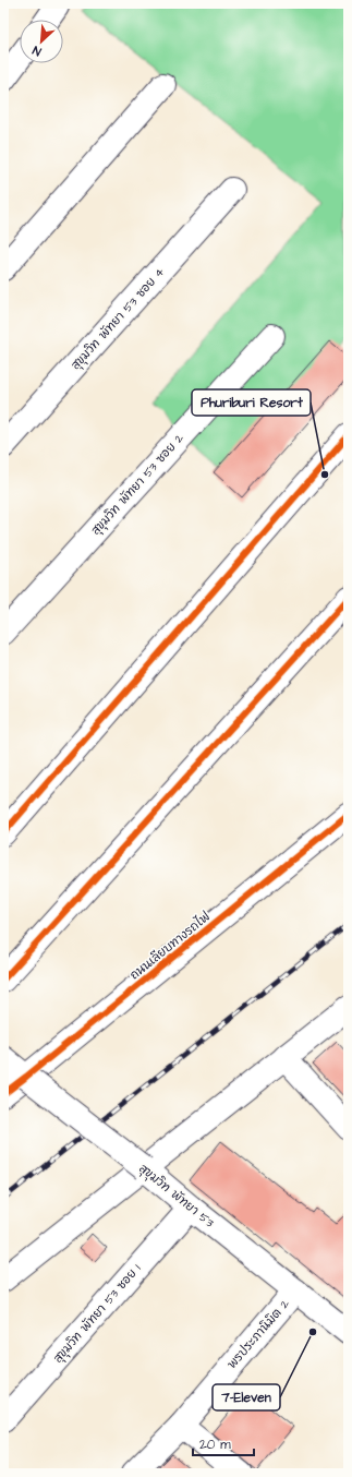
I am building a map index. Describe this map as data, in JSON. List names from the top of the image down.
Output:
{
  "streets": {
    "street": [
      "สุขุมวิท พัทยา 53 ซอย 4",
      "สุขุมวิท พัทยา 53 ซอย 2",
      "ถนนเลียบทางรถไฟ",
      "สุขุมวิท พัทยา 53",
      "สุขุมวิท พัทยา 53 ซอย 1",
      "พรประภานิมิต 2"
    ]
  },
  "crossings": [
    ["ถนนเลียบทางรถไฟ", "สุขุมวิท พัทยา 53"],
    ["สุขุมวิท พัทยา 53", "สุขุมวิท พัทยา 53 ซอย 1"],
    ["สุขุมวิท พัทยา 53", "พรประภานิมิต 2"]
  ],
  "places": ["Phuriburi Resort", "7-Eleven"],
  "scale_bar": "20 m",
  "north": "bottom left"
}
